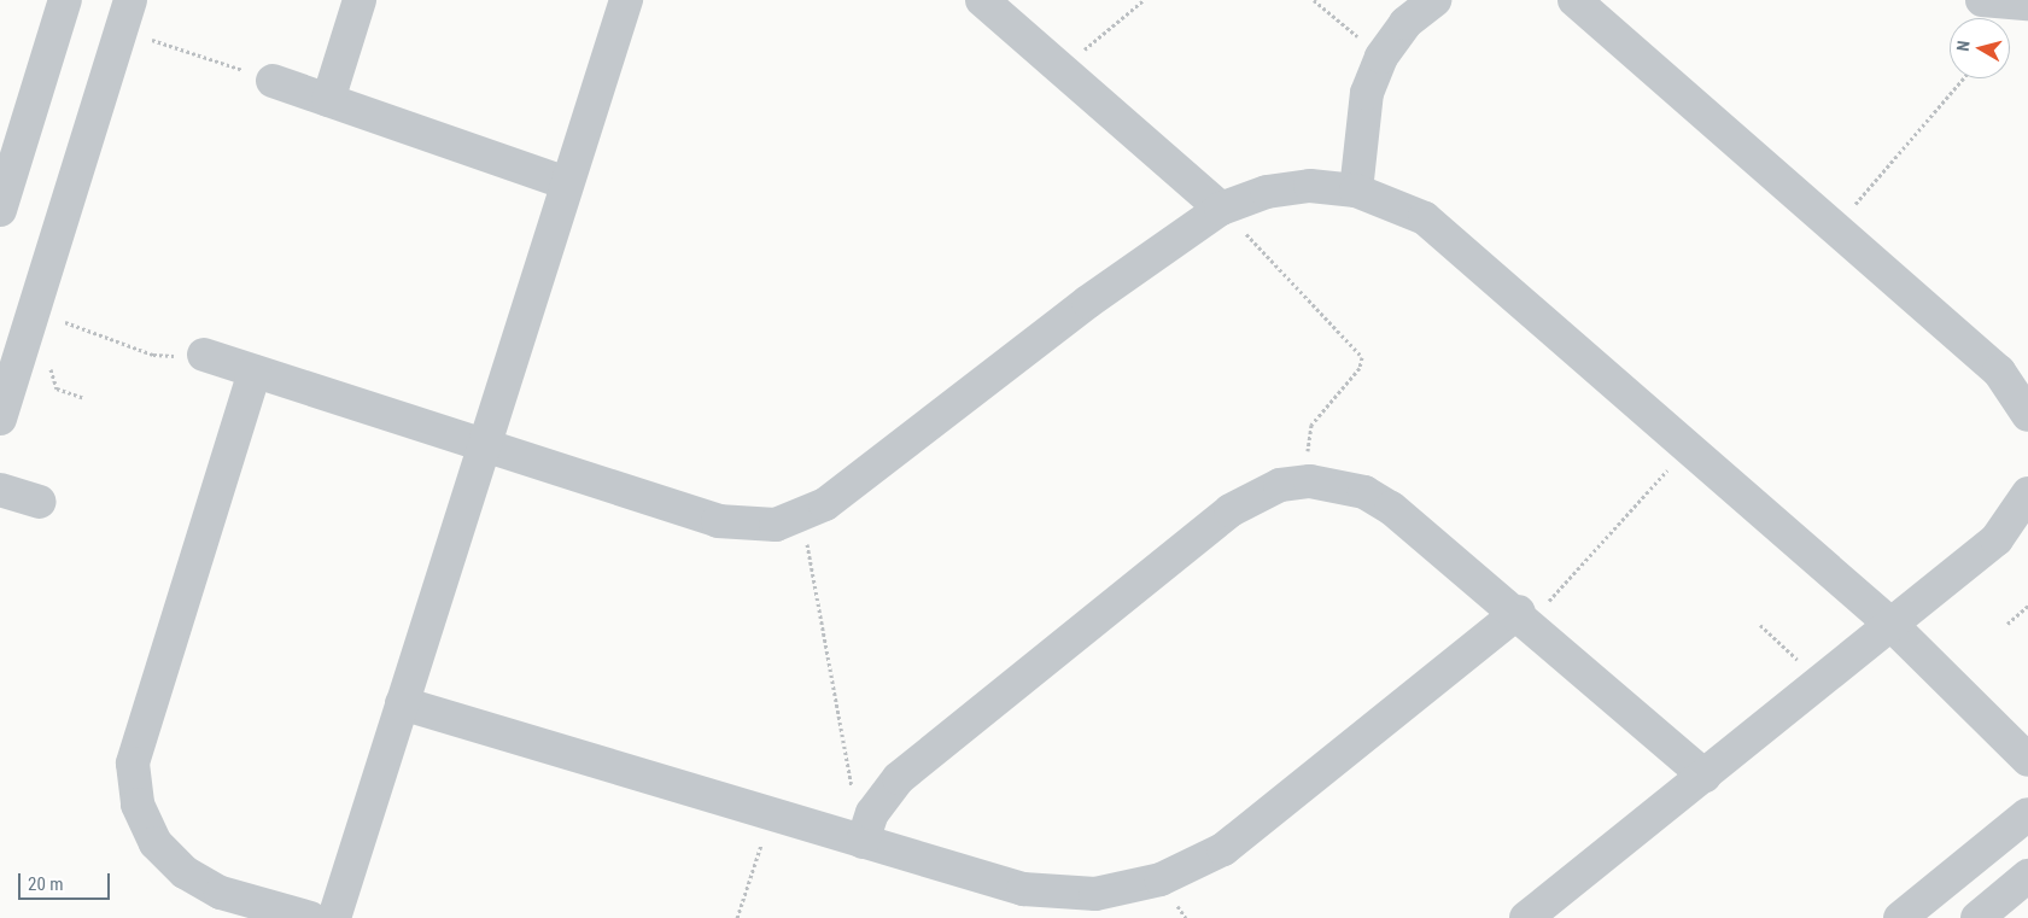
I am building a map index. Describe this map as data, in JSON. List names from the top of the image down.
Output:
{
  "scale_bar": "20 m",
  "north": "left"
}
